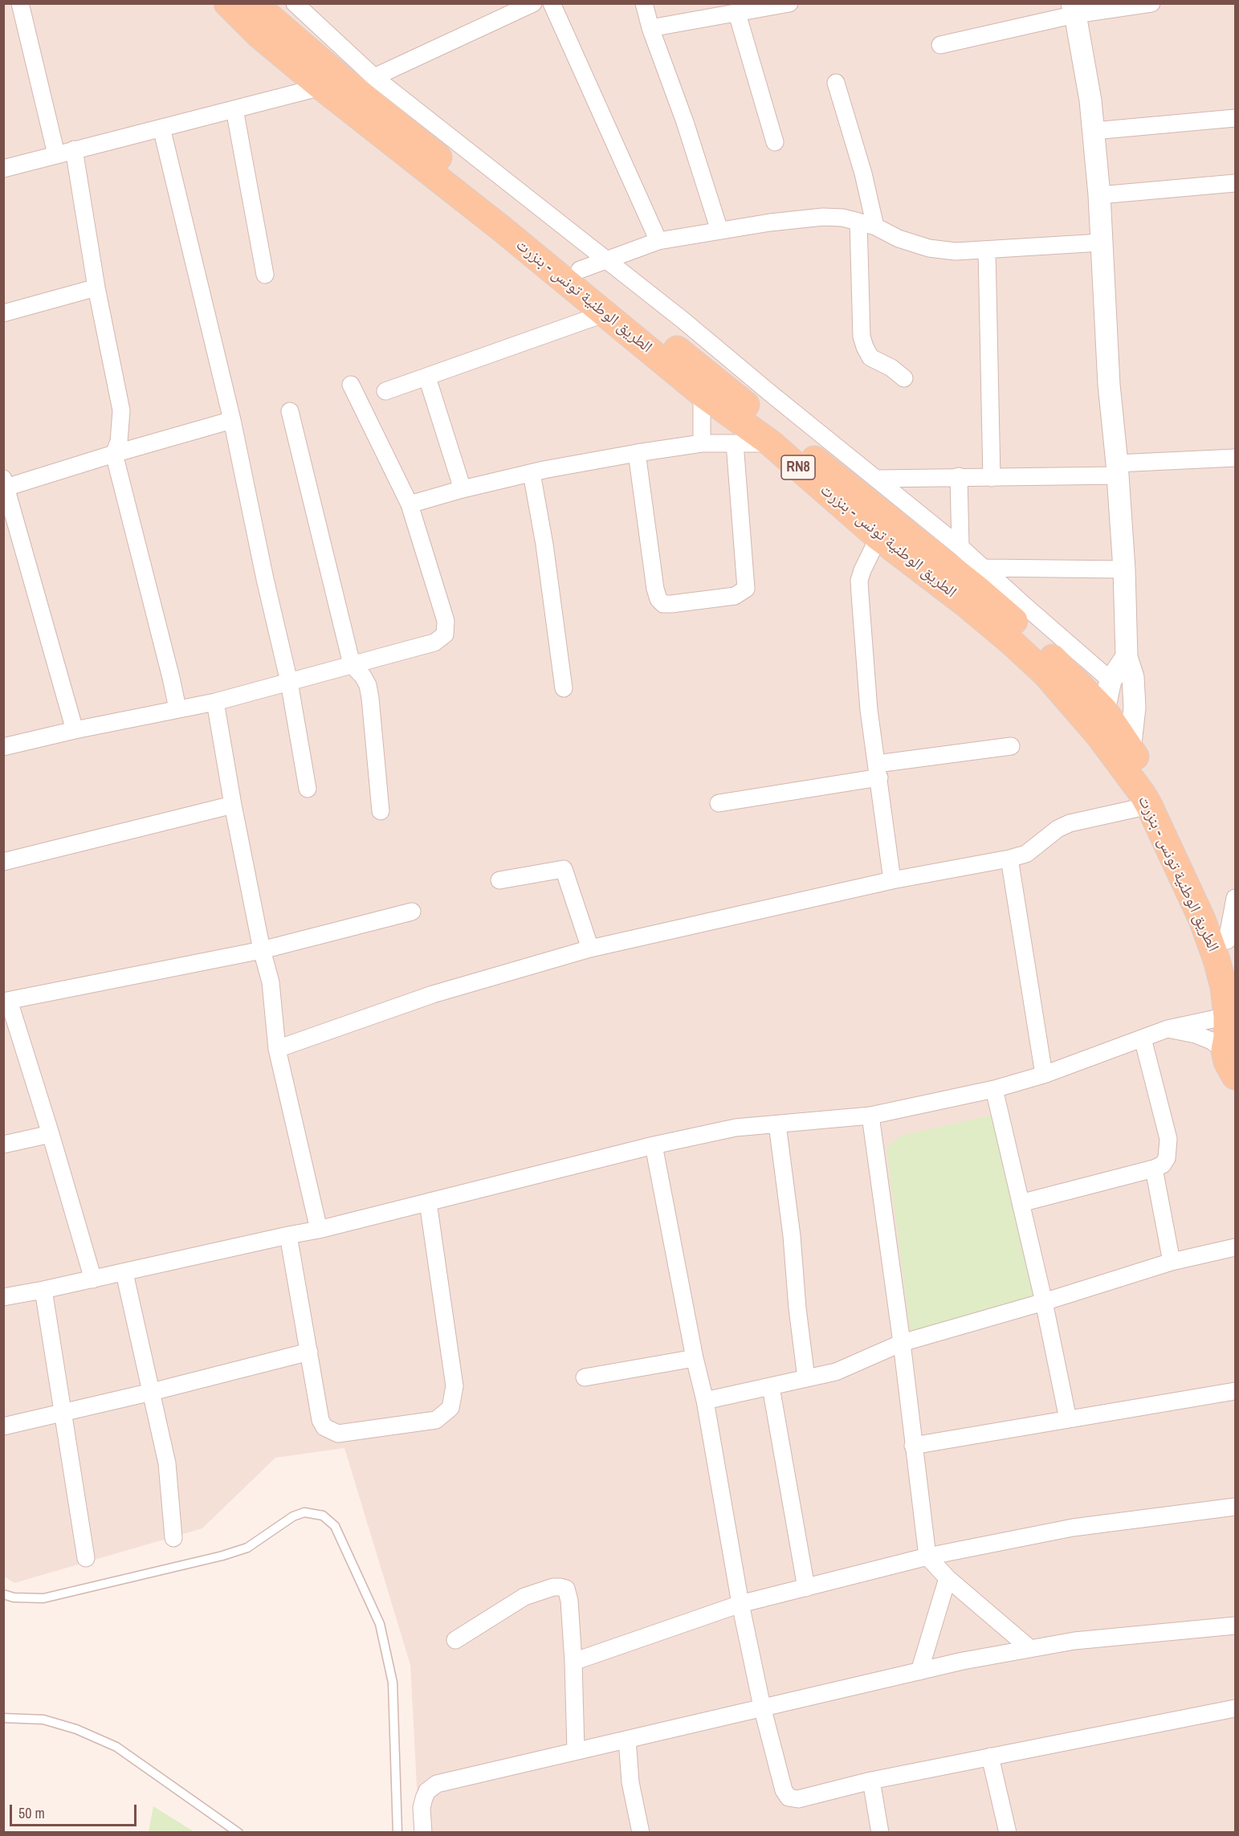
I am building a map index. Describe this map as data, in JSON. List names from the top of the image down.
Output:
{
  "streets": {
    "main road": ["الطريق الوطنية تونس - بنزرت", "RN8"]
  },
  "scale_bar": "50 m"
}
